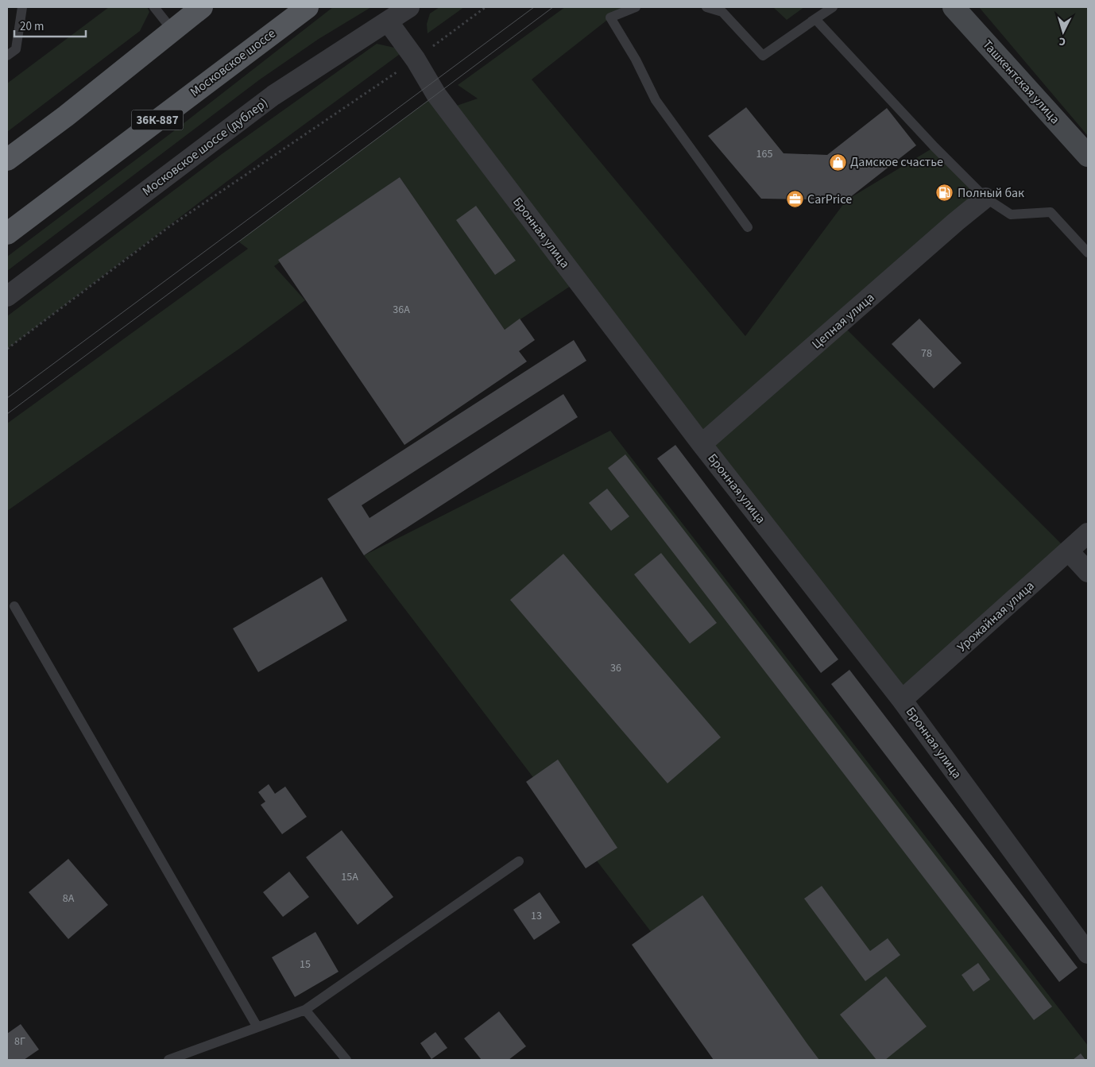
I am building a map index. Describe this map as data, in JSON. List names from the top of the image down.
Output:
{
  "streets": {
    "main road": ["Московское шоссе", "Ташкентская улица", "36К-887"],
    "street": [
      "Московское шоссе (дублер)",
      "Бронная улица",
      "Цепная улица",
      "Урожайная улица"
    ]
  },
  "crossings": [
    ["Московское шоссе (дублер)", "Бронная улица"],
    ["Бронная улица", "Цепная улица"],
    ["Бронная улица", "Урожайная улица"]
  ],
  "places": {
    "shop": ["Дамское счастье"],
    "fuel station": ["Полный бак"],
    "office": ["CarPrice"]
  },
  "house_numbers": [
    "165",
    "36А",
    "78",
    "36",
    "15А",
    "8А",
    "13",
    "15",
    "8Г"
  ],
  "scale_bar": "20 m",
  "north": "bottom"
}
